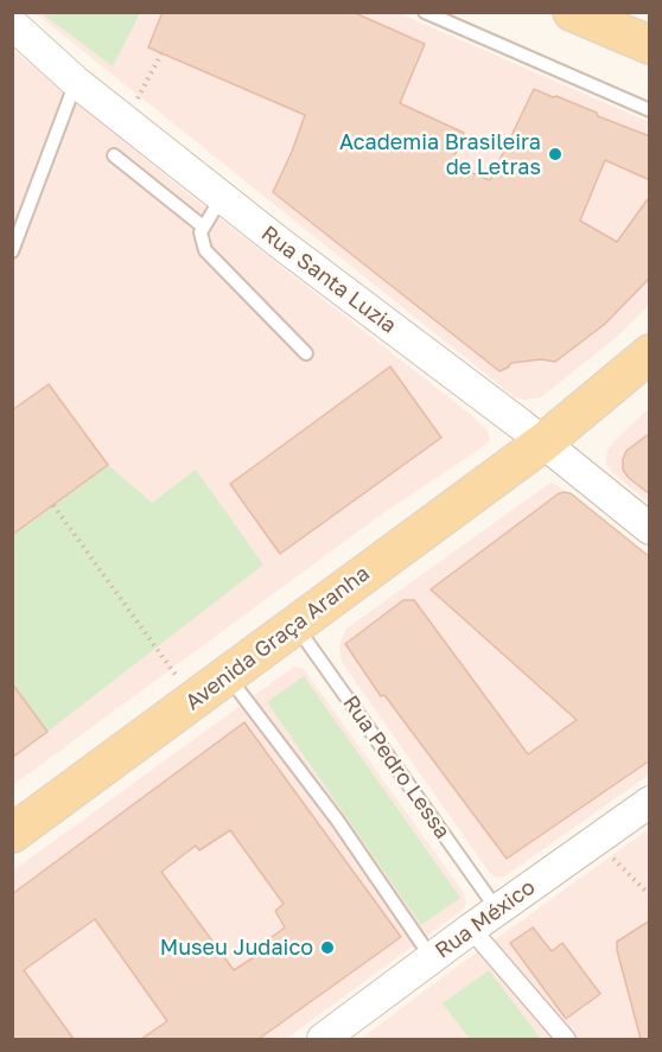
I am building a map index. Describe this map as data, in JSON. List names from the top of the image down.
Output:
{
  "streets": {
    "main road": ["Avenida Graça Aranha"],
    "street": ["Rua Santa Luzia", "Rua México"],
    "lane": ["Rua Pedro Lessa"]
  },
  "crossings": [
    ["Rua Santa Luzia", "Avenida Graça Aranha"],
    ["Avenida Graça Aranha", "Rua Pedro Lessa"],
    ["Rua Pedro Lessa", "Rua México"]
  ],
  "places": ["Academia Brasileira de Letras", "Museu Judaico"]
}
